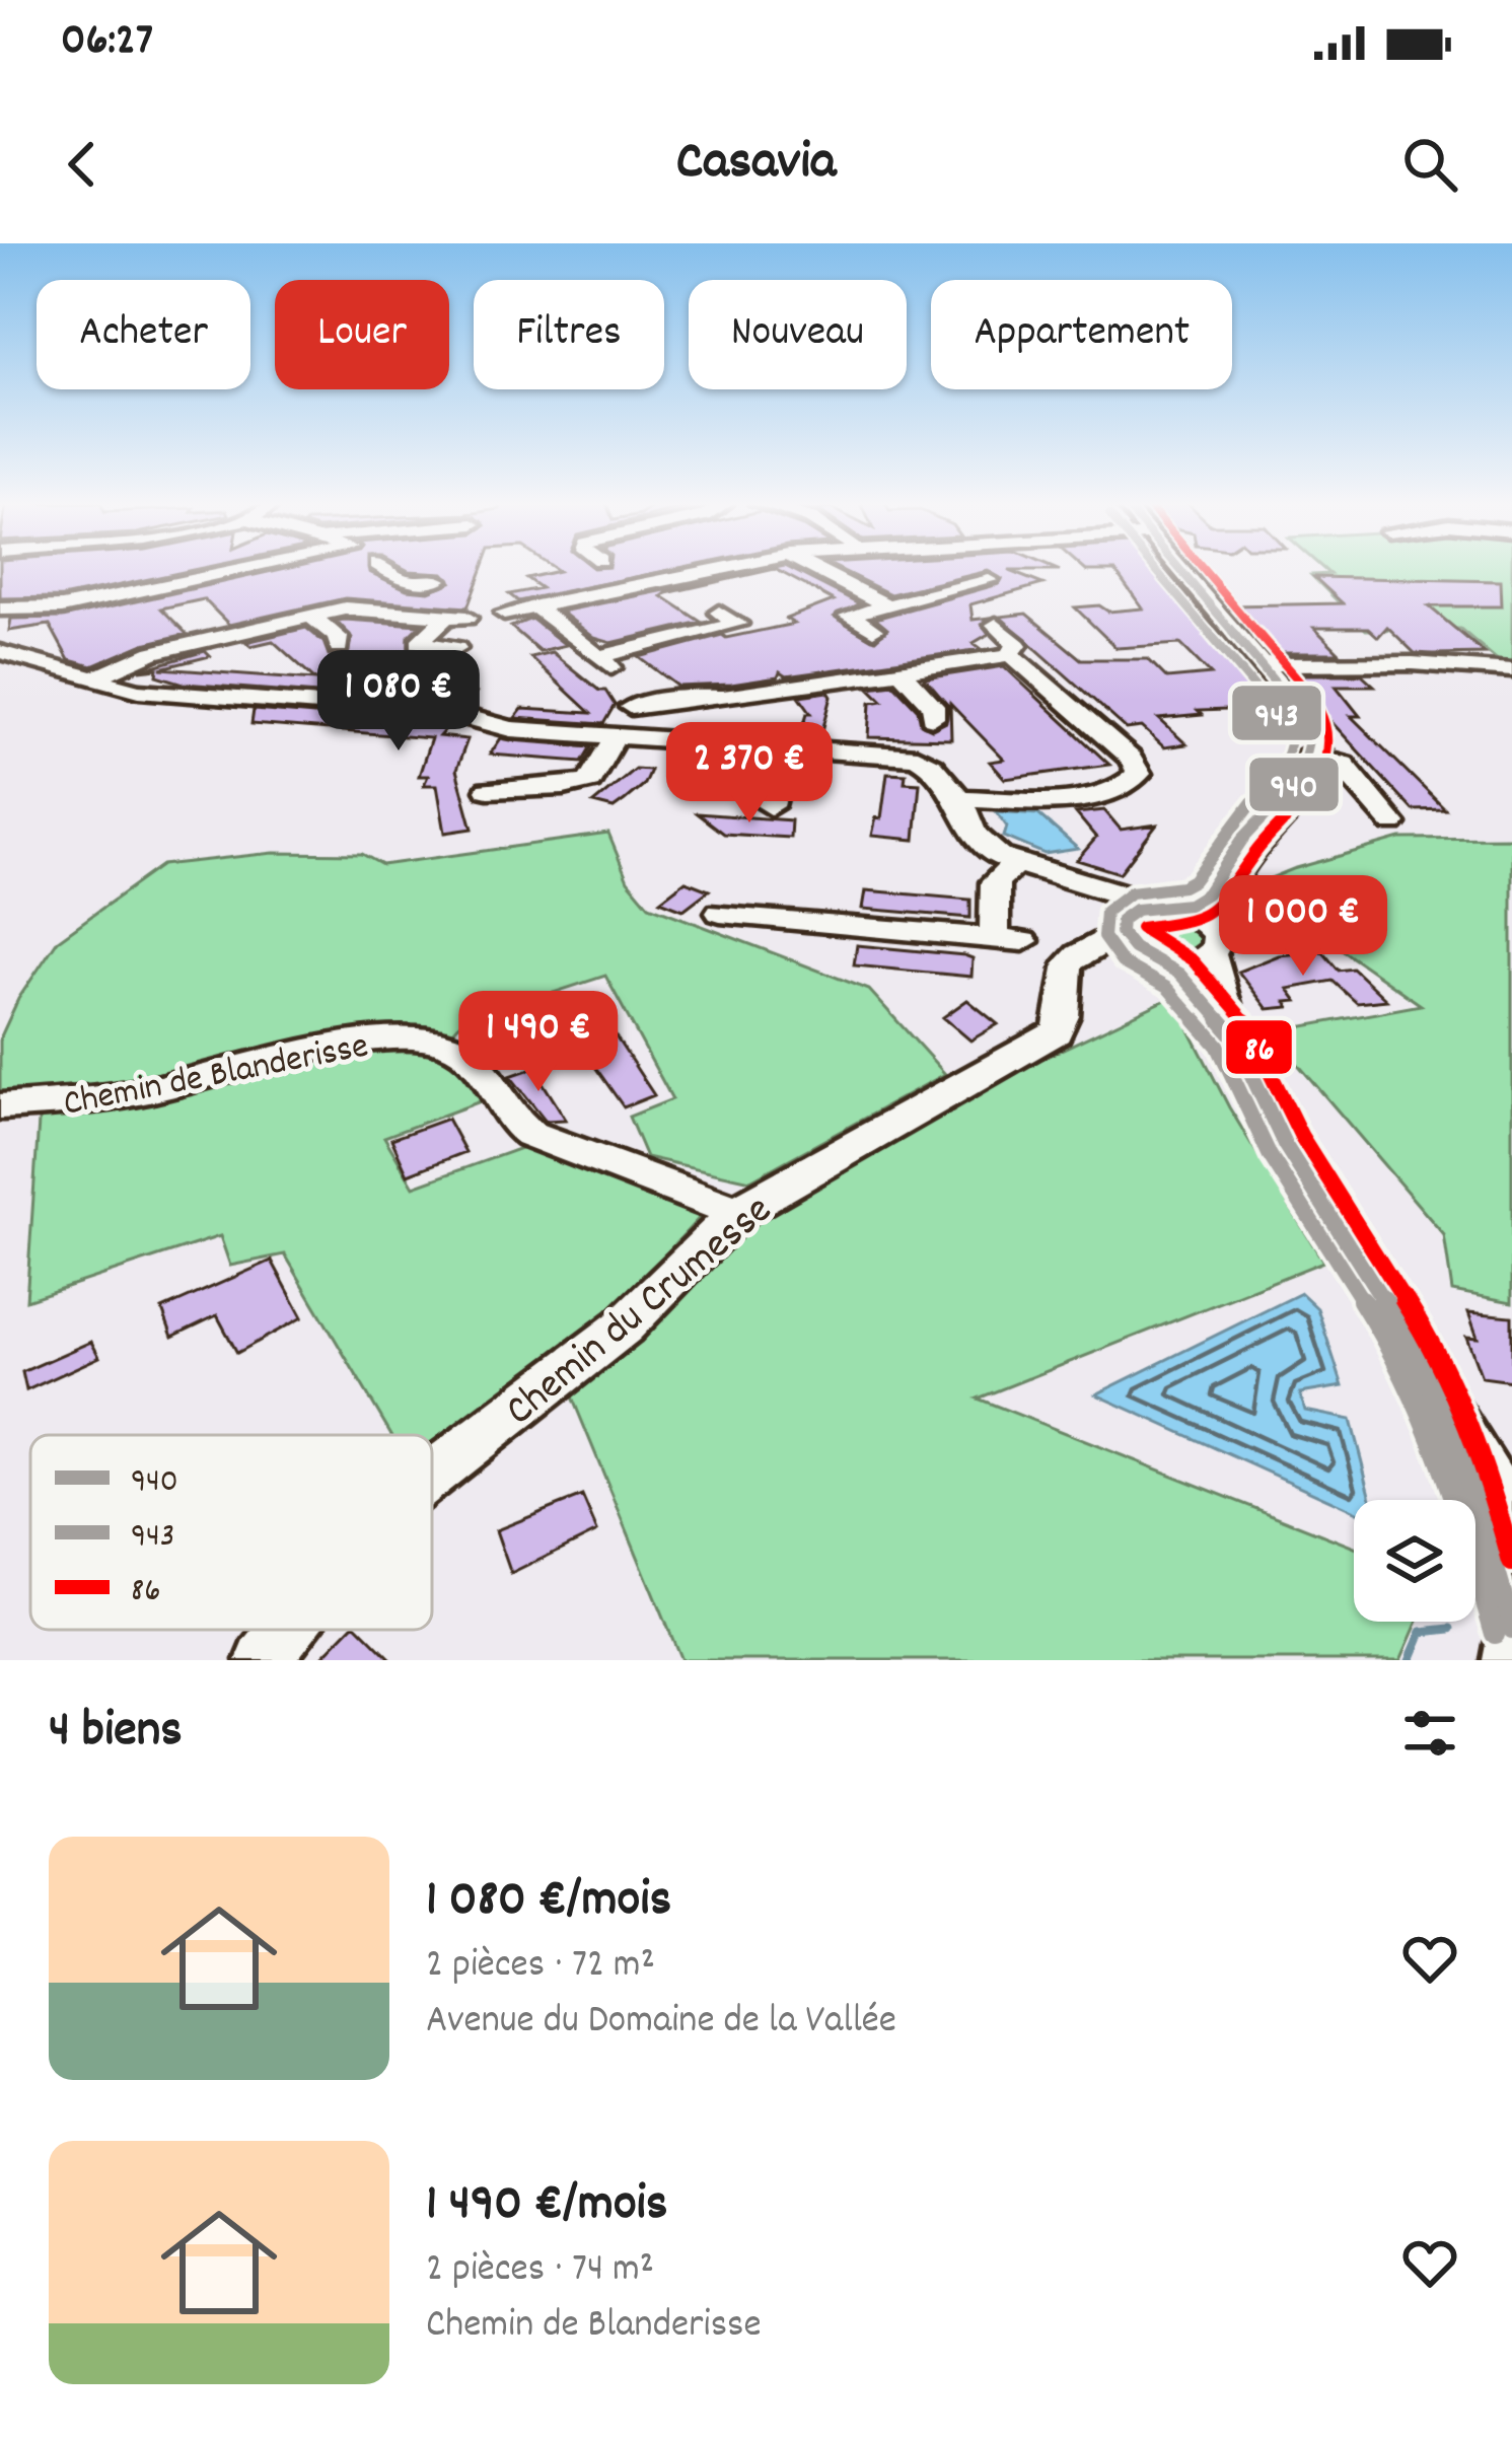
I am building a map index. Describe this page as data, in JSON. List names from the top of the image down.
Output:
{
  "streets": {
    "street": ["Chemin de Blanderisse", "Chemin du Crumesse"]
  },
  "crossings": [
    ["Chemin de Blanderisse", "Chemin du Crumesse"]
  ],
  "lines": ["transit line 940", "transit line 943", "transit line 86"],
  "legend": ["940", "943", "86"],
  "page": {
    "status": "06:27",
    "header": "Casavia",
    "chip": [
      "Acheter",
      "Louer",
      "Filtres",
      "Nouveau",
      "Appartement"
    ],
    "price": [
      "1 080 €",
      "2 370 €",
      "1 000 €",
      "1 490 €"
    ],
    "heading": "4 biens",
    "list": [
      {
        "name": "1 080 €/mois",
        "note": "2 pièces · 72 m² · Avenue du Domaine de la Vallée"
      },
      {
        "name": "1 490 €/mois",
        "note": "2 pièces · 74 m² · Chemin de Blanderisse"
      }
    ]
  }
}
